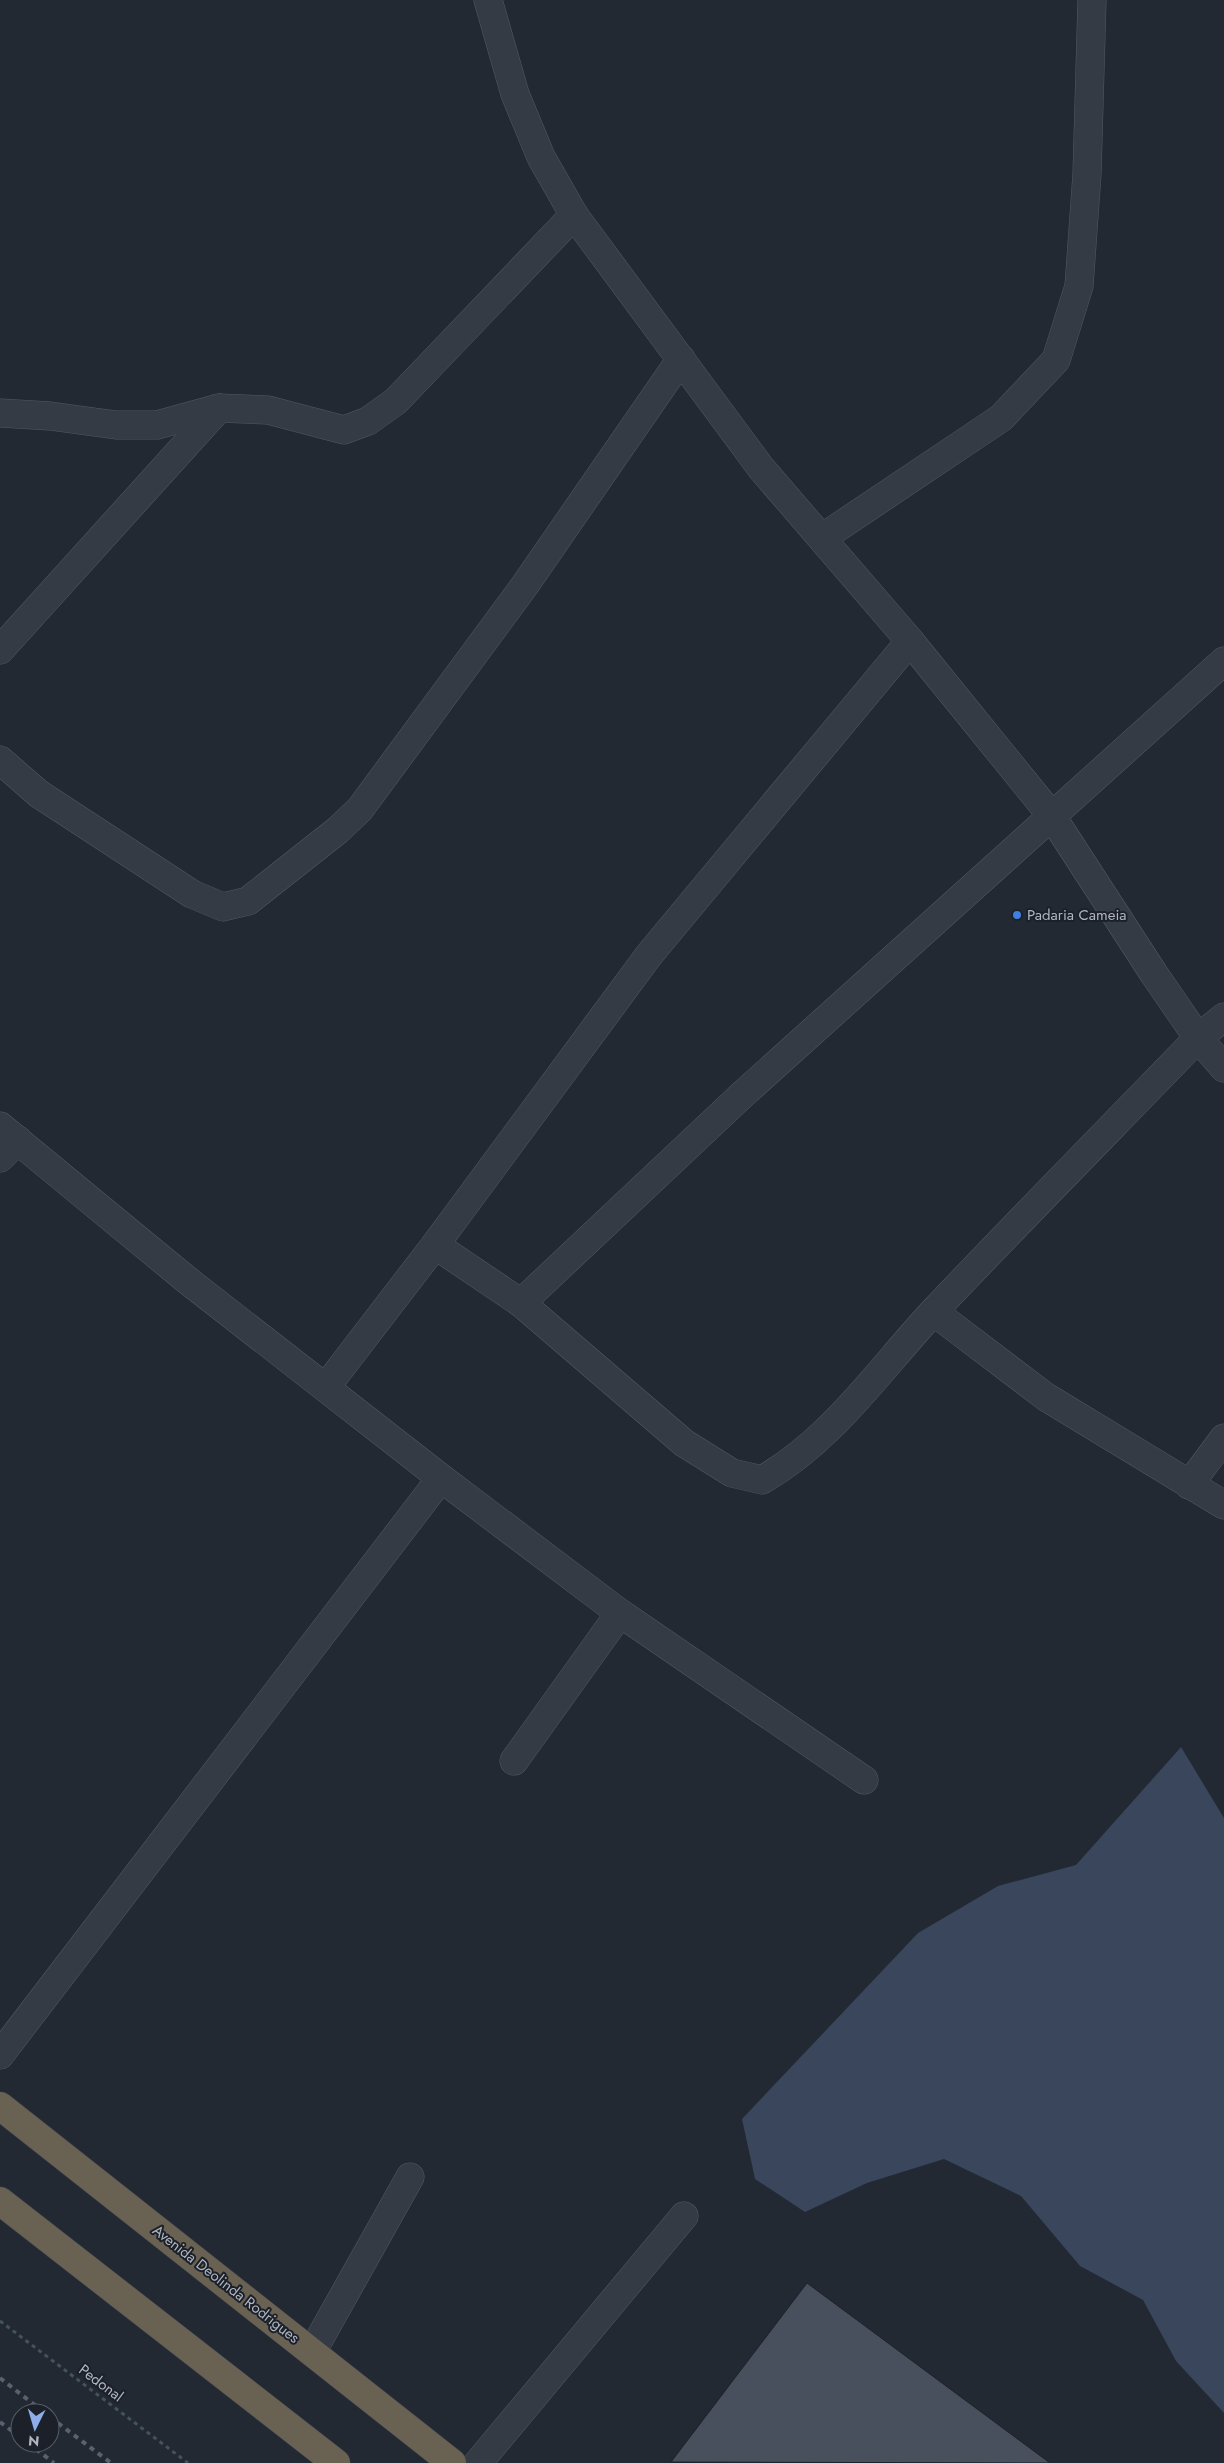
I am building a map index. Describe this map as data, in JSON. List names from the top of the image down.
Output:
{
  "streets": {
    "highway": ["Avenida Deolinda Rodrigues"],
    "path": ["Pedonal"]
  },
  "places": ["Padaria Cameia"],
  "north": "bottom"
}
